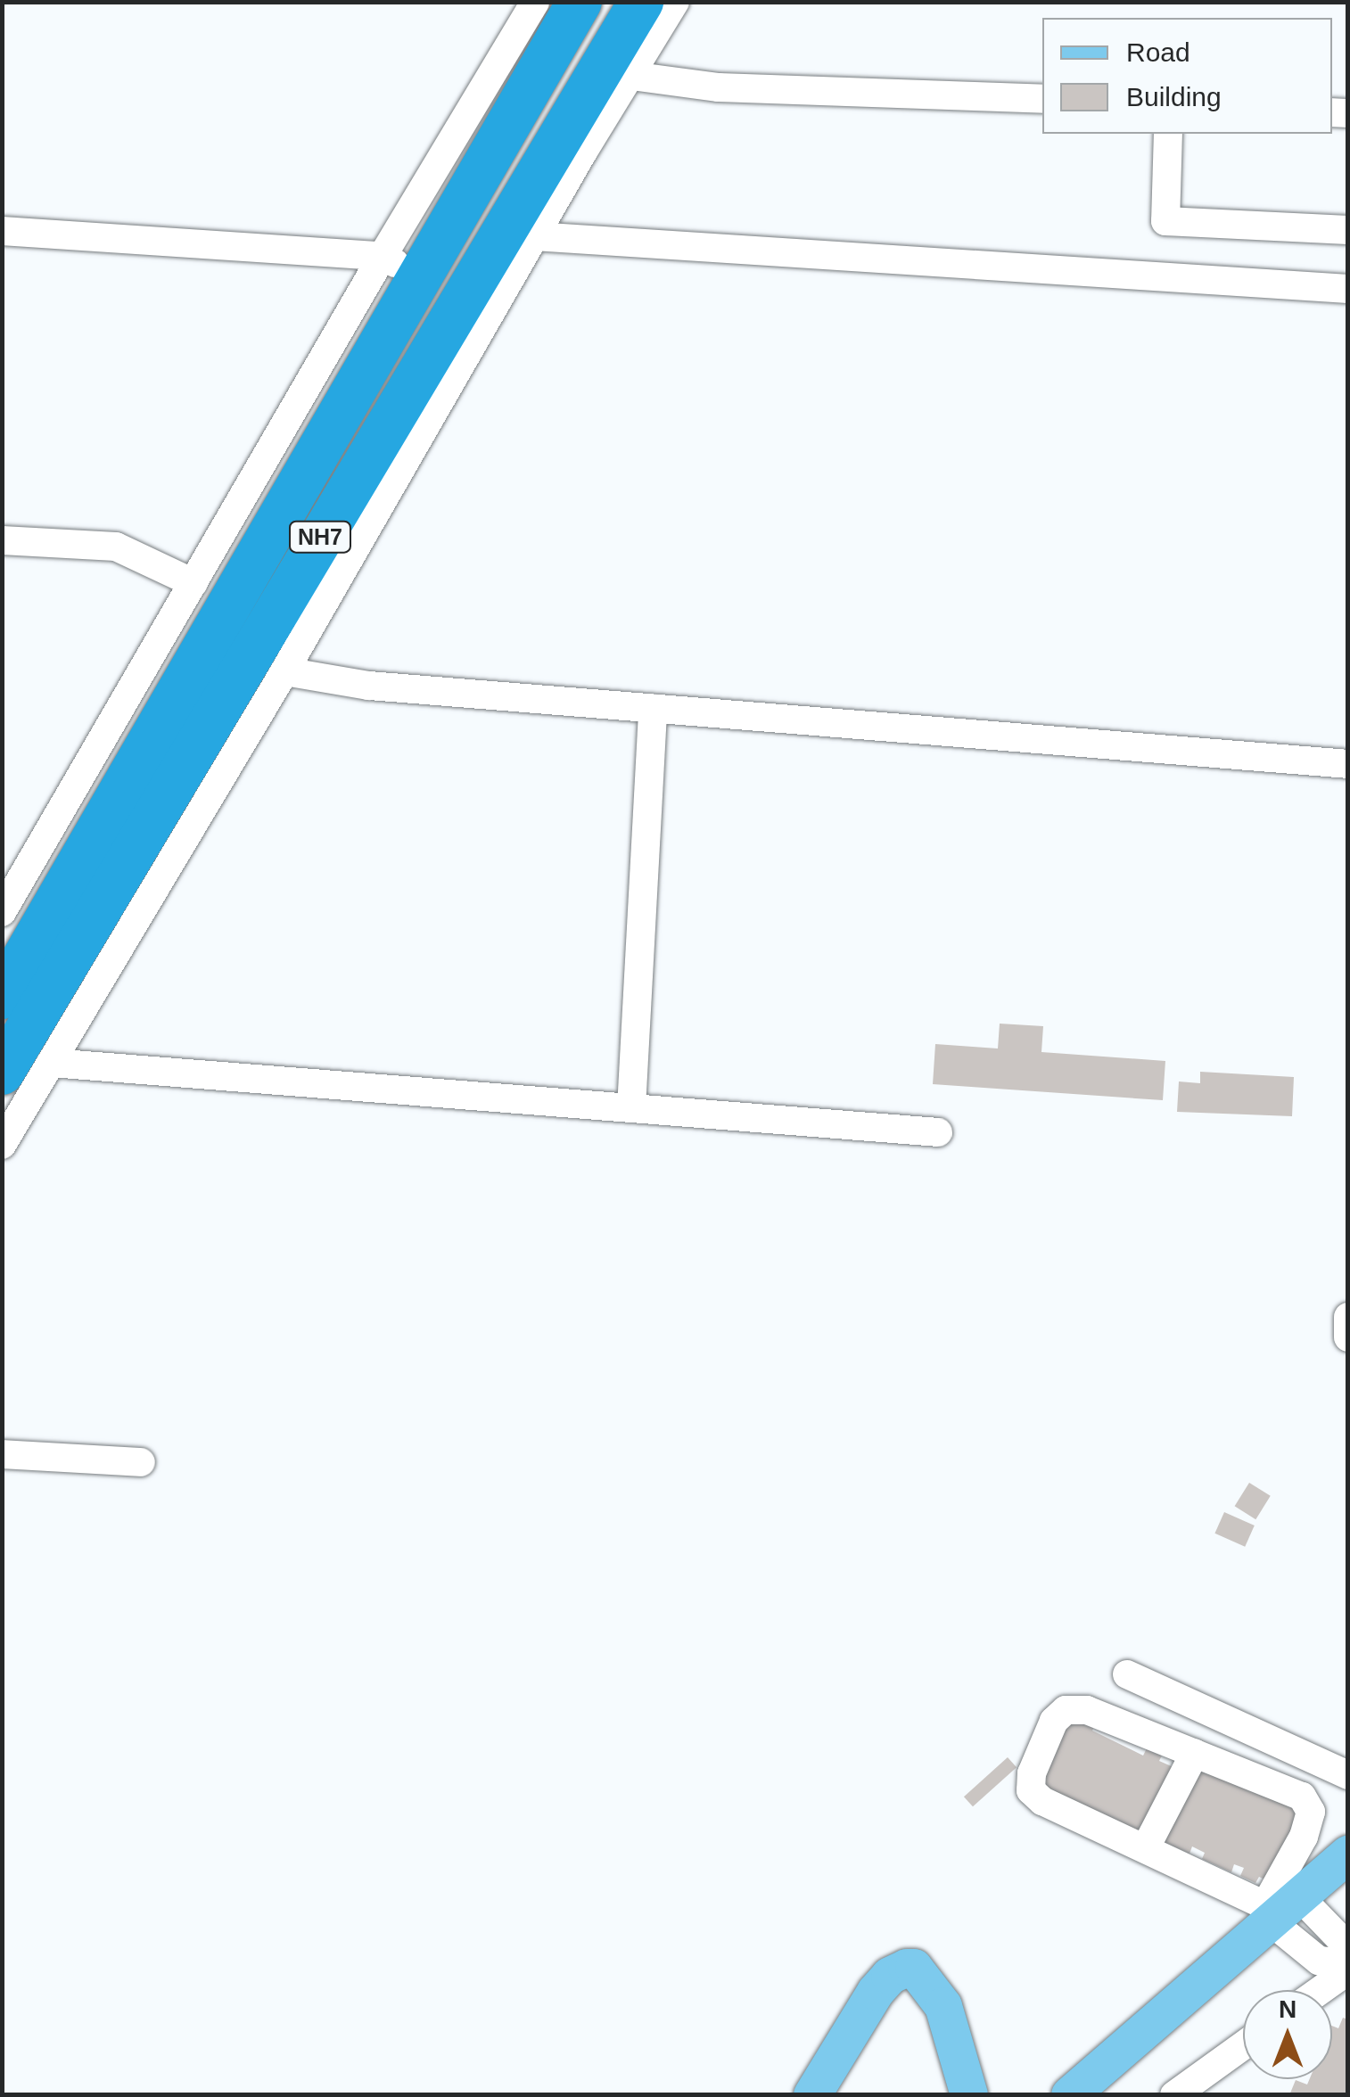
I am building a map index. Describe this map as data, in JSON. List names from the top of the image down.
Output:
{
  "streets": {
    "highway": ["NH7"]
  },
  "legend": ["Road", "Building"],
  "north": "top"
}
